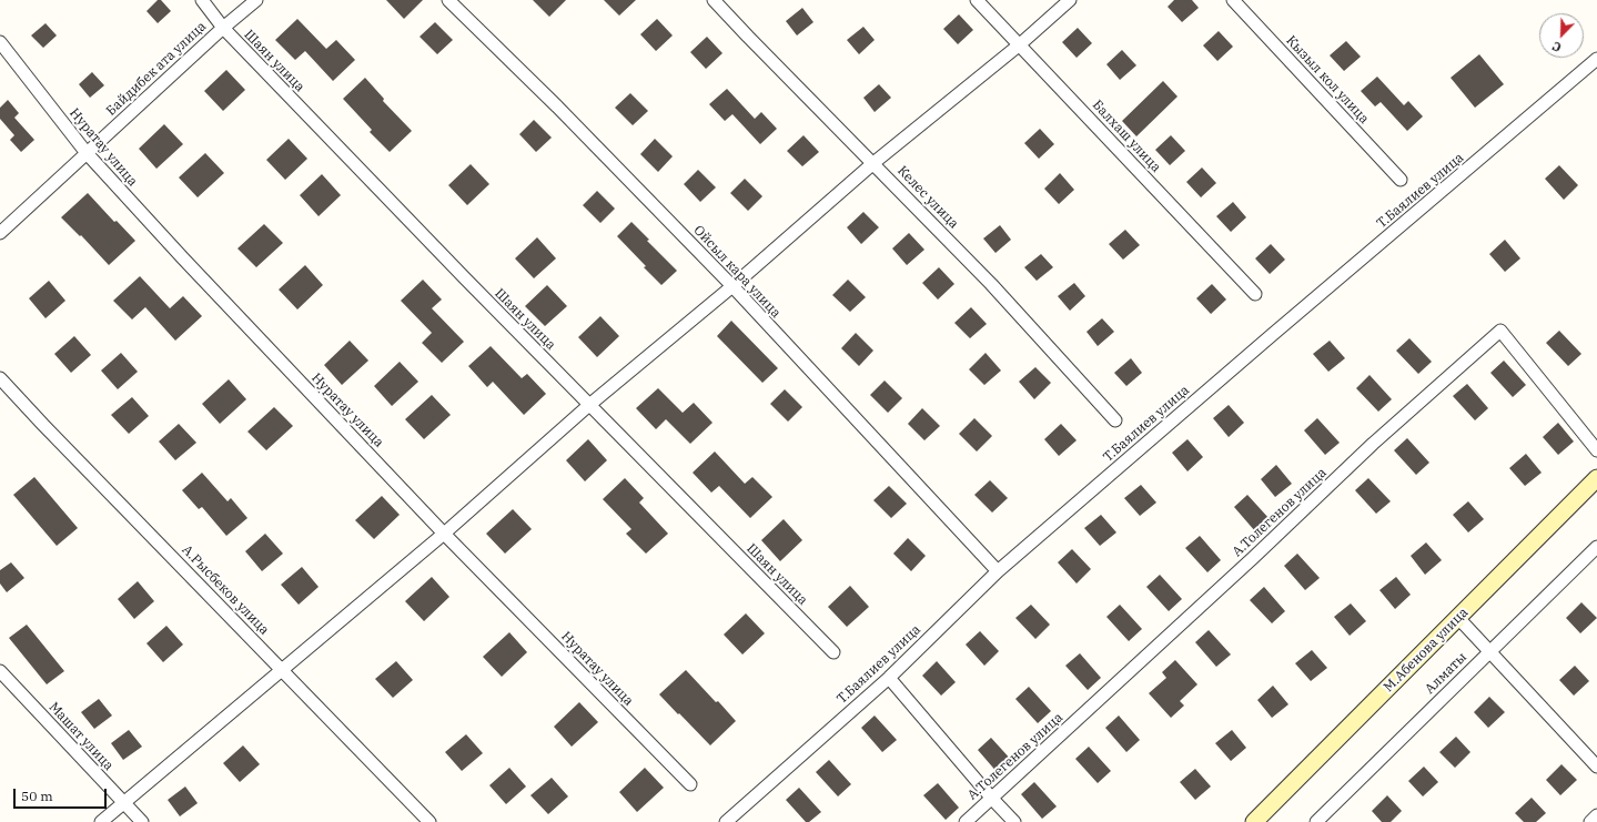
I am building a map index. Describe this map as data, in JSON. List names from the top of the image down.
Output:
{
  "streets": {
    "main road": ["М.Абенова улица"],
    "street": [
      "Шаян улица",
      "Байдибек ата улица",
      "Кызыл кол улица",
      "Балхаш улица",
      "Нуратау улица",
      "Т.Баялиев улица",
      "Келес улица",
      "Ойсыл кара улица",
      "А.Толегенов улица",
      "А.Рысбеков улица",
      "Алматы",
      "Машат улица"
    ]
  },
  "crossings": [
    ["Шаян улица", "Байдибек ата улица"],
    ["Байдибек ата улица", "Нуратау улица"],
    ["Т.Баялиев улица", "Ойсыл кара улица"]
  ],
  "scale_bar": "50 m",
  "north": "bottom left"
}
